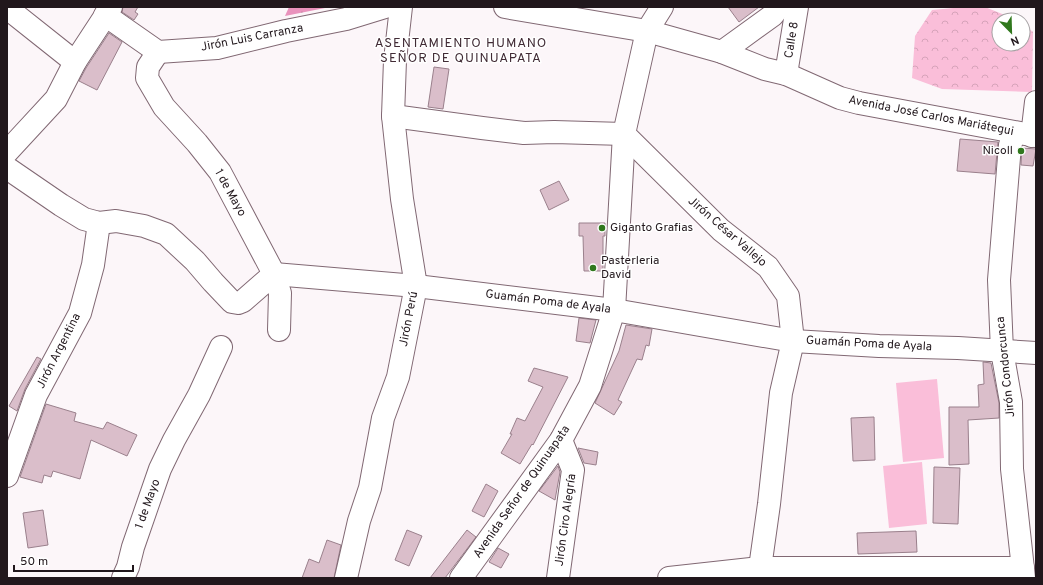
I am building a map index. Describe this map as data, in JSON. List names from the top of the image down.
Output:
{
  "streets": {
    "street": [
      "Jirón Luis Carranza",
      "Calle 8",
      "Avenida José Carlos Mariátegui",
      "1 de Mayo",
      "Jirón César Vallejo",
      "Guamán Poma de Ayala",
      "Jirón Perú",
      "Jirón Argentina",
      "Jirón Condorcunca",
      "Avenida Señor de Quinuapata",
      "Jirón Ciro Alegría"
    ]
  },
  "crossings": [
    ["Jirón Luis Carranza", "1 de Mayo"],
    ["Calle 8", "Avenida José Carlos Mariátegui"],
    ["Avenida José Carlos Mariátegui", "Jirón Condorcunca"],
    ["Avenida José Carlos Mariátegui", "Avenida Señor de Quinuapata"],
    ["1 de Mayo", "Guamán Poma de Ayala"],
    ["Jirón César Vallejo", "Guamán Poma de Ayala"],
    ["Jirón César Vallejo", "Avenida Señor de Quinuapata"],
    ["Guamán Poma de Ayala", "Jirón Perú"],
    ["Guamán Poma de Ayala", "Jirón Condorcunca"],
    ["Guamán Poma de Ayala", "Avenida Señor de Quinuapata"],
    ["Avenida Señor de Quinuapata", "Jirón Ciro Alegría"]
  ],
  "districts": ["ASENTAMIENTO HUMANO SEÑOR DE QUINUAPATA"],
  "places": ["Nicoll", "Giganto Grafias", "Pasterleria David"],
  "scale_bar": "50 m",
  "north": "bottom right"
}
